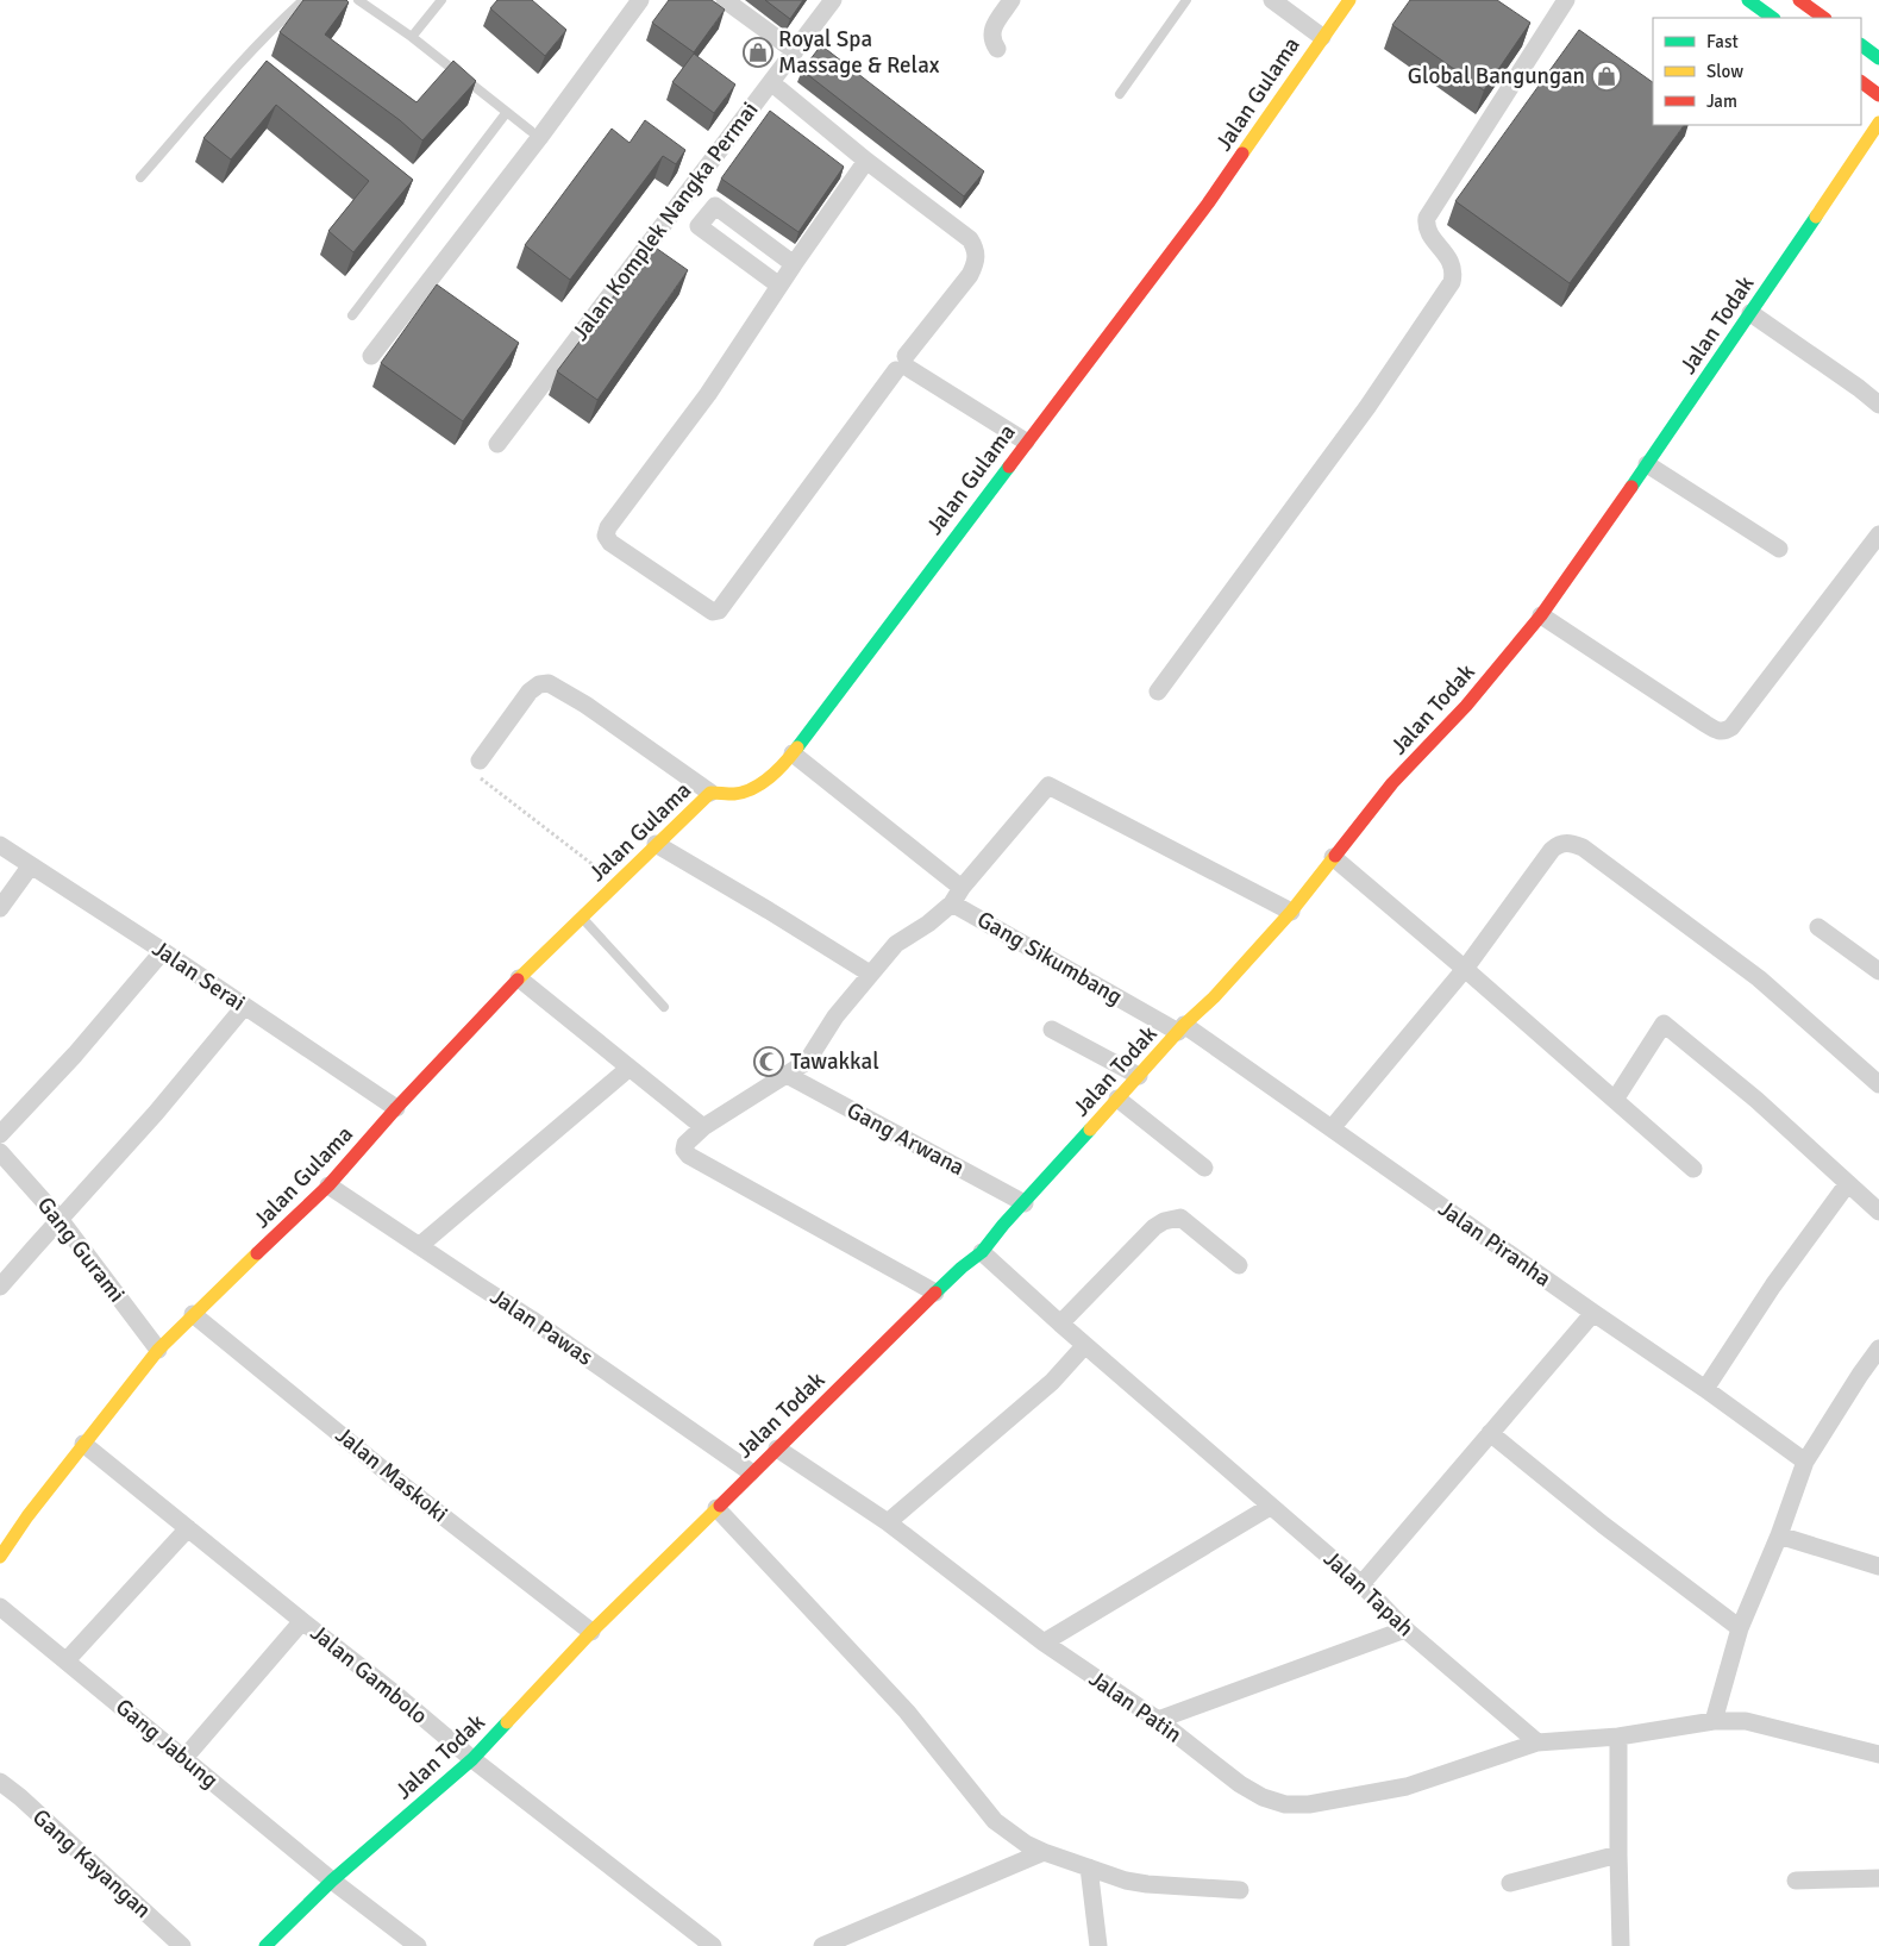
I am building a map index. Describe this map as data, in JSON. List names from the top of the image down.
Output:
{
  "streets": {
    "street": [
      "Jalan Gulama",
      "Jalan Komplek Nangka Permai",
      "Jalan Todak",
      "Gang Sikumbang",
      "Jalan Serai",
      "Gang Arwana",
      "Jalan Piranha",
      "Gang Gurami",
      "Jalan Pawas",
      "Jalan Maskoki",
      "Jalan Tapah",
      "Jalan Gambolo",
      "Jalan Patin",
      "Gang Jabung",
      "Gang Kayangan"
    ]
  },
  "crossings": [
    ["Jalan Gulama", "Jalan Serai"],
    ["Jalan Gulama", "Gang Gurami"],
    ["Jalan Gulama", "Jalan Pawas"],
    ["Jalan Gulama", "Jalan Maskoki"],
    ["Jalan Gulama", "Jalan Gambolo"],
    ["Jalan Todak", "Gang Sikumbang"],
    ["Jalan Todak", "Gang Arwana"],
    ["Jalan Todak", "Jalan Piranha"],
    ["Jalan Todak", "Jalan Pawas"],
    ["Jalan Todak", "Jalan Maskoki"],
    ["Jalan Todak", "Jalan Tapah"],
    ["Jalan Todak", "Jalan Gambolo"],
    ["Jalan Todak", "Jalan Patin"],
    ["Jalan Todak", "Gang Jabung"],
    ["Gang Sikumbang", "Jalan Piranha"],
    ["Jalan Tapah", "Jalan Patin"]
  ],
  "places": {
    "shop": ["Royal Spa Massage & Relax", "Global Bangungan"],
    "mosque": ["Tawakkal"]
  },
  "legend": ["Fast", "Slow", "Jam"]
}
